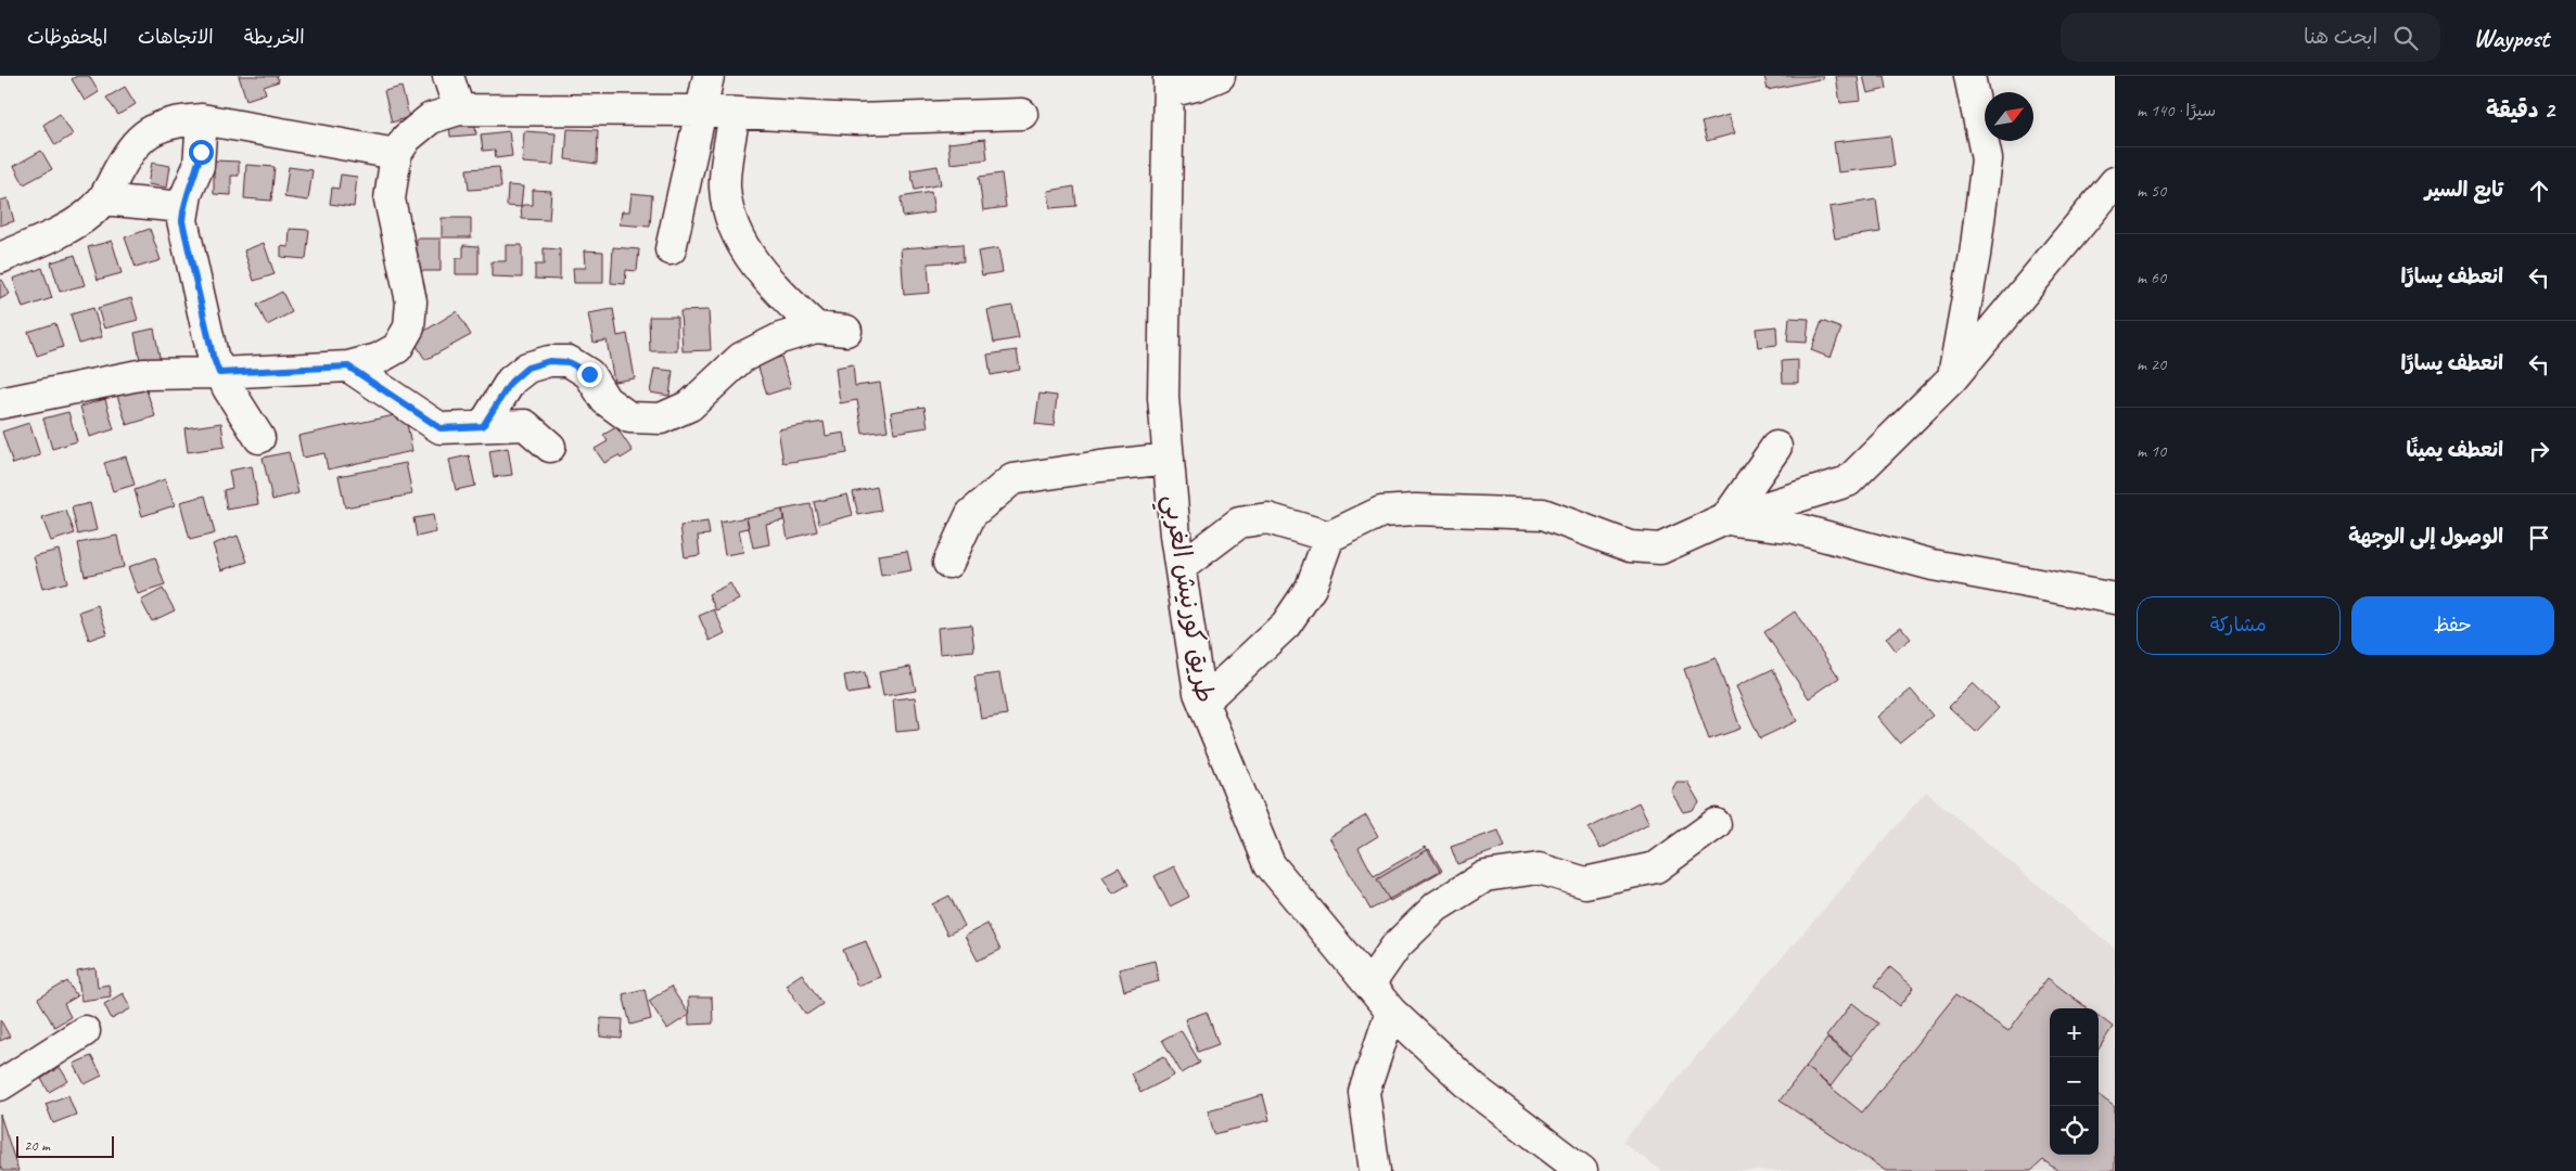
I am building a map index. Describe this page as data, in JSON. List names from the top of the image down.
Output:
{
  "streets": {
    "street": ["طريق كورنيش الغربي"]
  },
  "scale_bar": "20 m",
  "north": "top right",
  "page": {
    "header": "Waypost",
    "search": "ابحث هنا",
    "nav": ["الخريطة", "الاتجاهات", "المحفوظات"],
    "heading": ["2 دقيقة", "سيرًا · 140 m"],
    "list": [
      ["تابع السير", "50 m"],
      ["انعطف يسارًا", "60 m"],
      ["انعطف يسارًا", "20 m"],
      ["انعطف يمينًا", "10 m"],
      "الوصول إلى الوجهة"
    ],
    "buttons": ["حفظ", "مشاركة"],
    "map_buttons": ["+", "−"],
    "scale": "20 m"
  }
}
